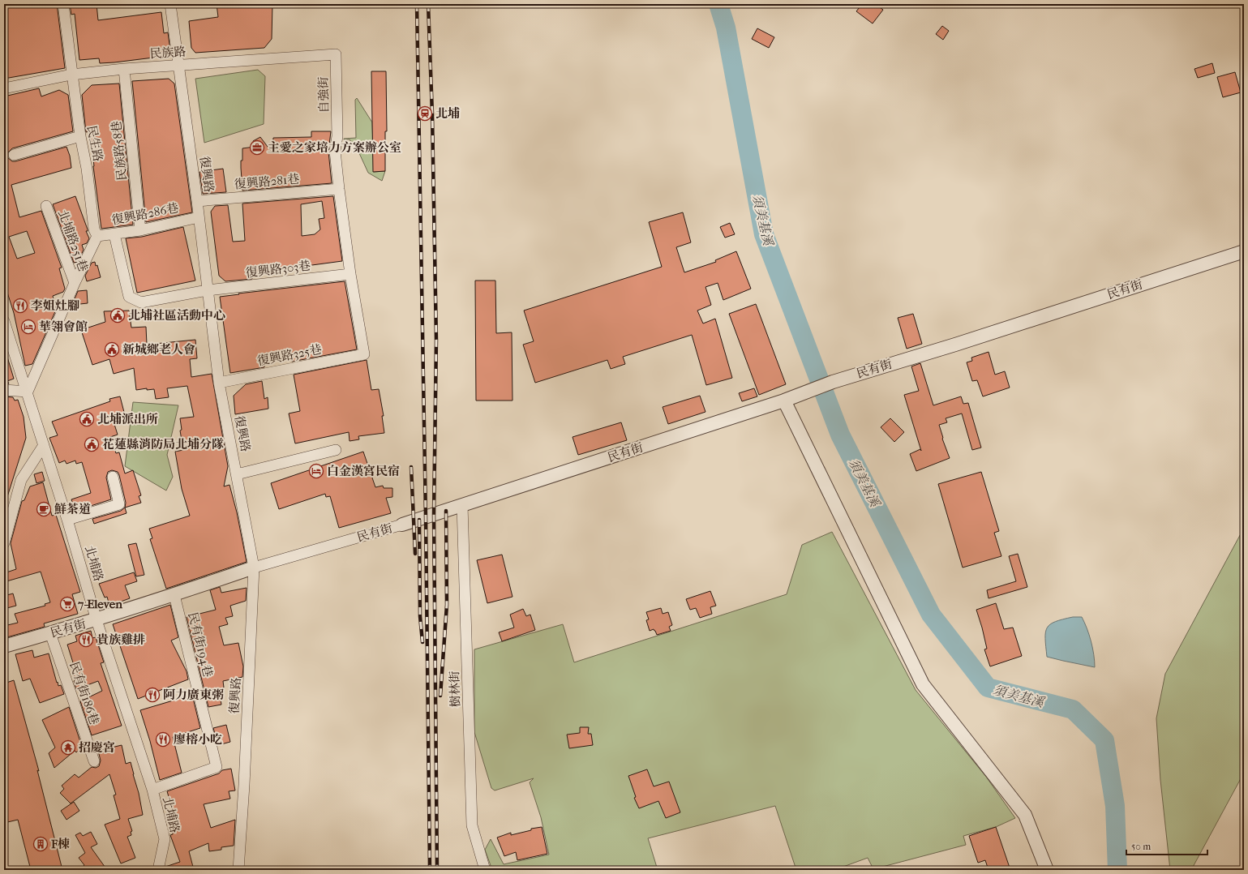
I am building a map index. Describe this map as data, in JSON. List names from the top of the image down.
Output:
{
  "streets": {
    "street": [
      "民族路",
      "自強街",
      "民生路",
      "民族路58巷",
      "復興路",
      "復興路281巷",
      "復興路286巷",
      "北埔路251巷",
      "復興路303巷",
      "民有街",
      "復興路325巷",
      "北埔路",
      "民有街194巷",
      "樹林街",
      "民有街186巷"
    ]
  },
  "crossings": [
    ["民族路", "自強街"],
    ["民族路", "民生路"],
    ["民族路", "民族路58巷"],
    ["民族路", "復興路"],
    ["自強街", "復興路281巷"],
    ["自強街", "復興路303巷"],
    ["自強街", "復興路325巷"],
    ["民生路", "復興路286巷"],
    ["民族路58巷", "復興路286巷"],
    ["復興路", "復興路281巷"],
    ["復興路", "復興路286巷"],
    ["復興路", "復興路303巷"],
    ["復興路", "民有街"],
    ["復興路", "復興路325巷"],
    ["復興路286巷", "復興路303巷"],
    ["北埔路251巷", "北埔路"],
    ["民有街", "北埔路"],
    ["民有街", "民有街194巷"],
    ["民有街", "樹林街"],
    ["民有街", "民有街186巷"],
    ["北埔路", "民有街194巷"]
  ],
  "water": ["須美基溪"],
  "places": {
    "station": ["北埔"],
    "office": ["主愛之家培力方案辦公室"],
    "restaurant": [
      "李姐灶腳",
      "貴族雞排",
      "阿力廣東粥",
      "廖榕小吃"
    ],
    "public building": [
      "北埔社區活動中心",
      "新城鄉老人會",
      "北埔派出所",
      "花蓮縣消防局北埔分隊"
    ],
    "hotel": ["華翎會館", "白金漢宮民宿"],
    "cafe": ["鮮茶道"],
    "supermarket": ["7-Eleven"],
    "temple": ["招慶宮"],
    "building": ["F棟"]
  },
  "scale_bar": "50 m"
}
